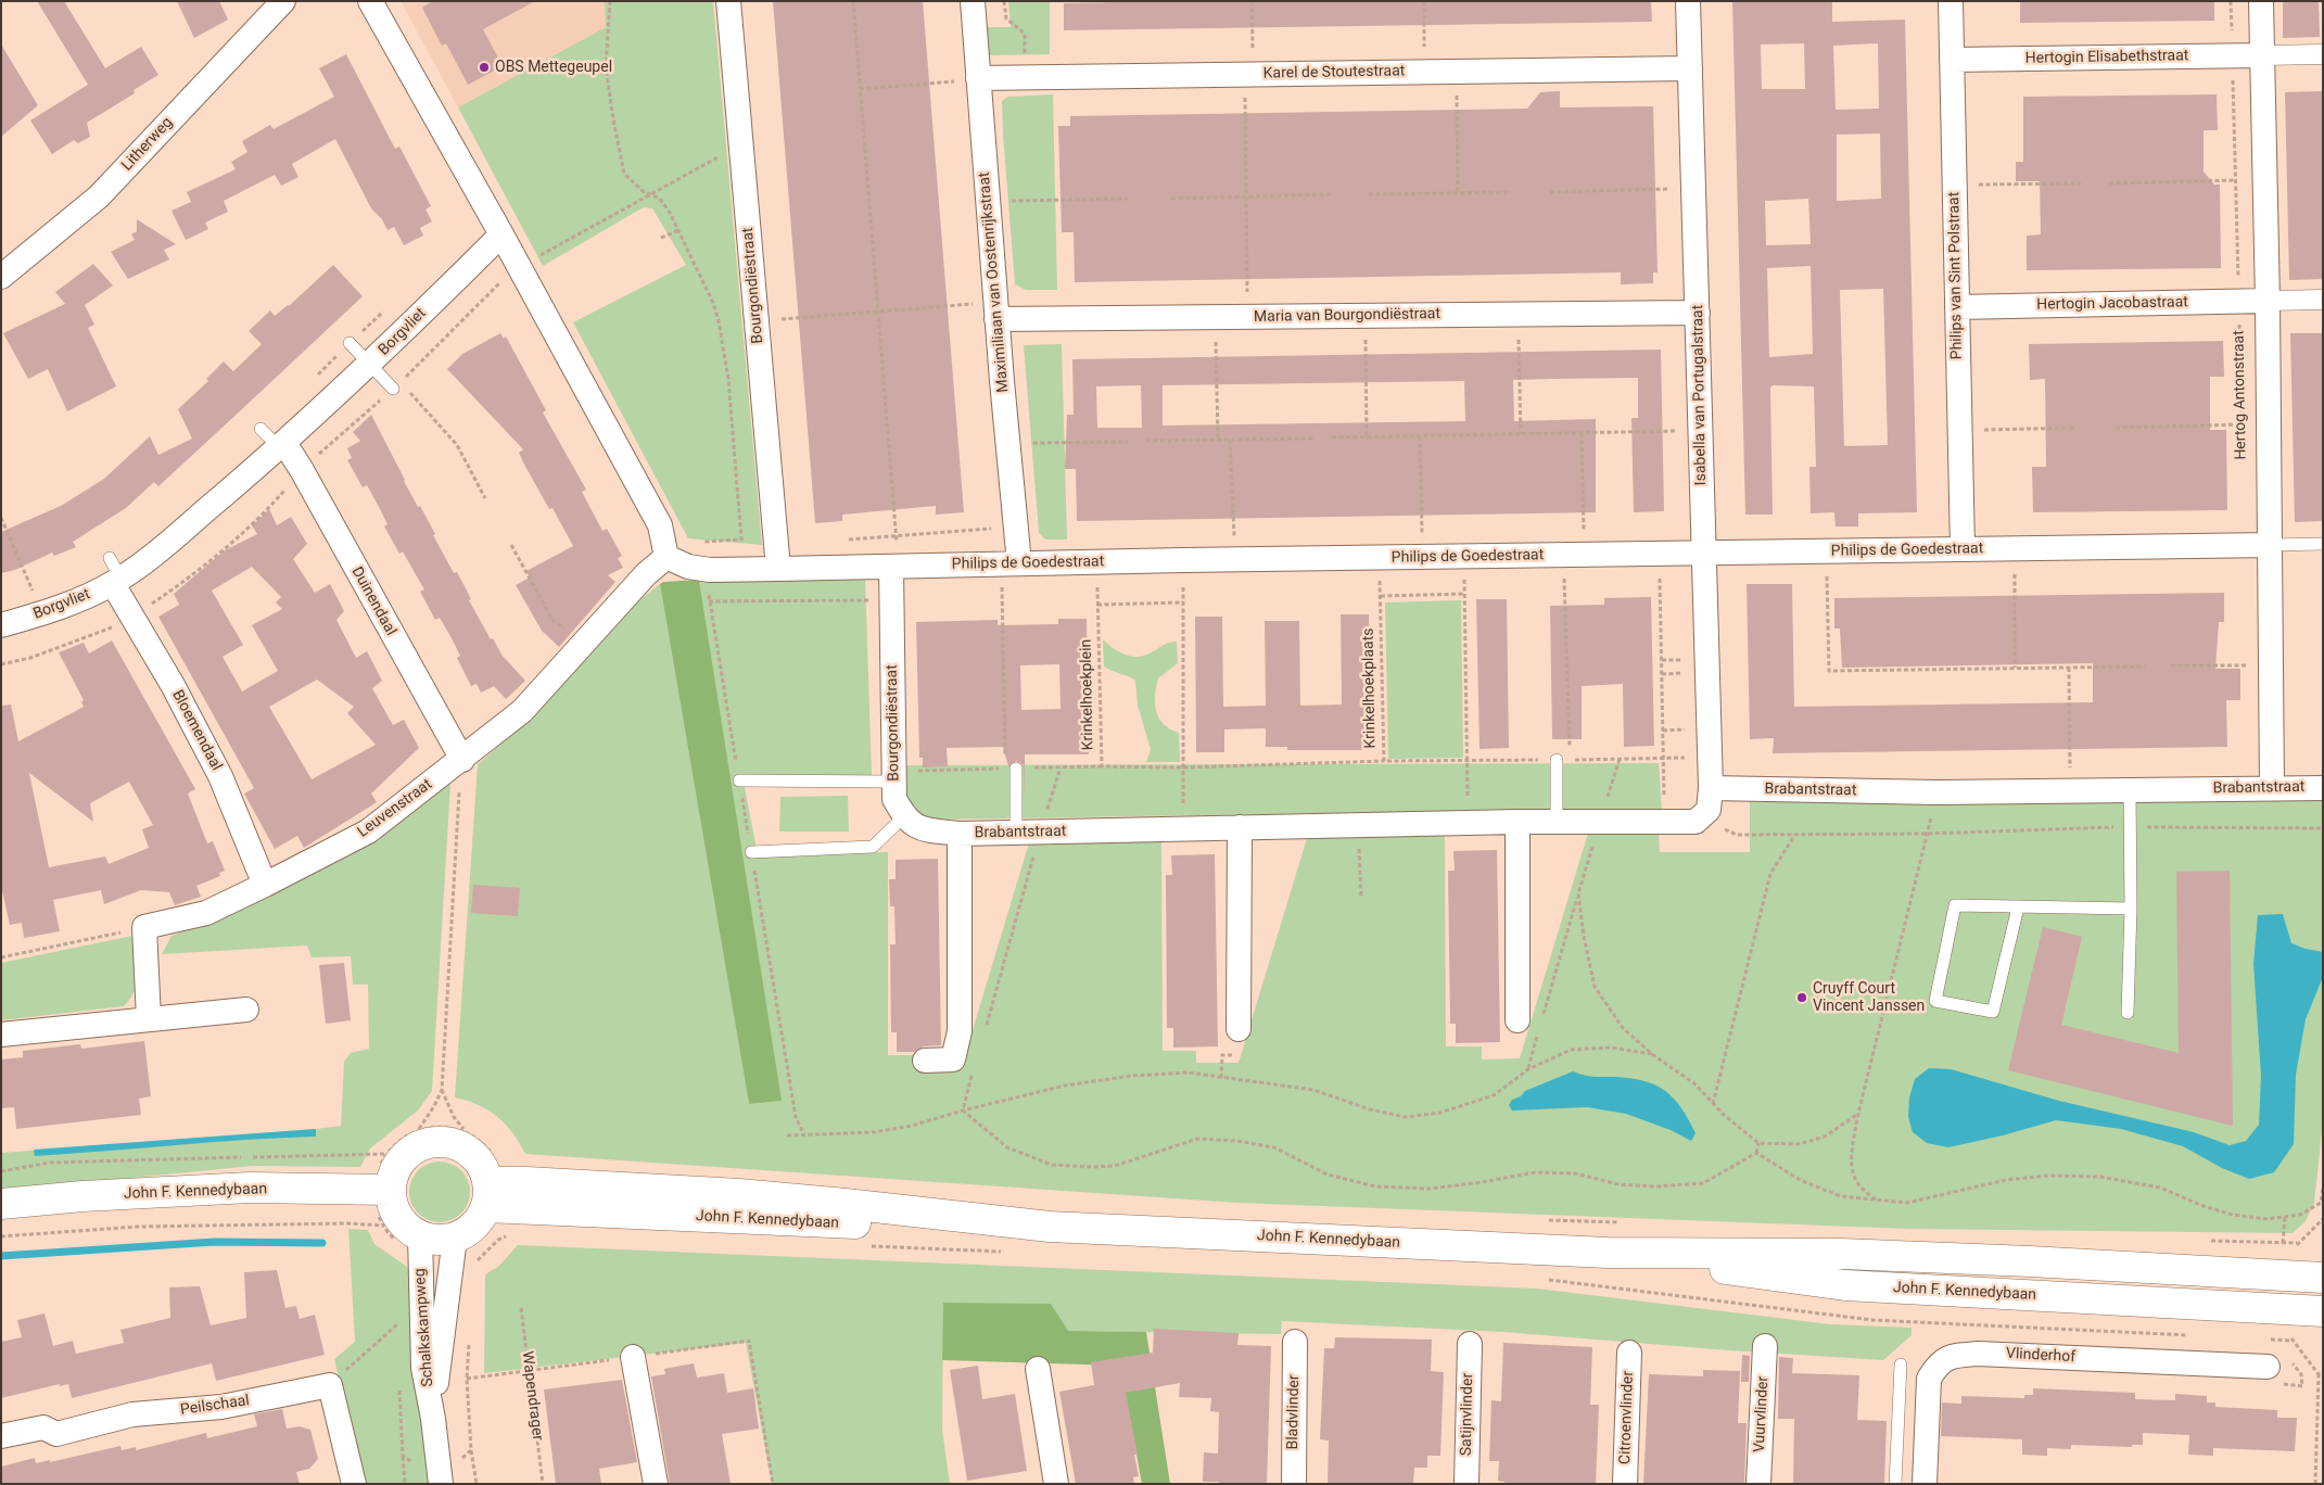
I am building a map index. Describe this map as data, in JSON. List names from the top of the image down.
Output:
{
  "streets": {
    "main road": ["John F. Kennedybaan"],
    "street": [
      "Hertogin Elisabethstraat",
      "Karel de Stoutestraat",
      "Litherweg",
      "Philips van Sint Polstraat",
      "Maximiliaan van Oostenrijkstraat",
      "Bourgondiëstraat",
      "Hertogin Jacobastraat",
      "Maria van Bourgondiëstraat",
      "Borgvliet",
      "Isabella van Portugalstraat",
      "Hertog Antonstraat",
      "Philips de Goedestraat",
      "Duinendaal",
      "Bloemendaal",
      "Brabantstraat",
      "Leuvenstraat",
      "Schalkskampweg",
      "Vlinderhof",
      "Peilschaal",
      "Bladvlinder",
      "Satijnvlinder",
      "Vuurvlinder",
      "Citroenvlinder"
    ],
    "path": ["Krinkelhoekplaats", "Krinkelhoekplein", "Wapendrager"]
  },
  "crossings": [
    ["Hertogin Elisabethstraat", "Philips van Sint Polstraat"],
    ["Hertogin Elisabethstraat", "Hertog Antonstraat"],
    ["Karel de Stoutestraat", "Maximiliaan van Oostenrijkstraat"],
    ["Karel de Stoutestraat", "Isabella van Portugalstraat"],
    ["Philips van Sint Polstraat", "Hertogin Jacobastraat"],
    ["Philips van Sint Polstraat", "Philips de Goedestraat"],
    ["Maximiliaan van Oostenrijkstraat", "Maria van Bourgondiëstraat"],
    ["Maximiliaan van Oostenrijkstraat", "Philips de Goedestraat"],
    ["Bourgondiëstraat", "Philips de Goedestraat"],
    ["Hertogin Jacobastraat", "Hertog Antonstraat"],
    ["Maria van Bourgondiëstraat", "Isabella van Portugalstraat"],
    ["Borgvliet", "Duinendaal"],
    ["Borgvliet", "Bloemendaal"],
    ["Isabella van Portugalstraat", "Philips de Goedestraat"],
    ["Isabella van Portugalstraat", "Krinkelhoekplaats"],
    ["Isabella van Portugalstraat", "Brabantstraat"],
    ["Hertog Antonstraat", "Philips de Goedestraat"],
    ["Hertog Antonstraat", "Brabantstraat"],
    ["Philips de Goedestraat", "Krinkelhoekplaats"],
    ["Philips de Goedestraat", "Krinkelhoekplein"],
    ["Philips de Goedestraat", "Leuvenstraat"],
    ["Duinendaal", "Leuvenstraat"],
    ["Bloemendaal", "Leuvenstraat"],
    ["John F. Kennedybaan", "Schalkskampweg"]
  ],
  "places": ["OBS Mettegeupel", "Cruyff Court Vincent Janssen"]
}
